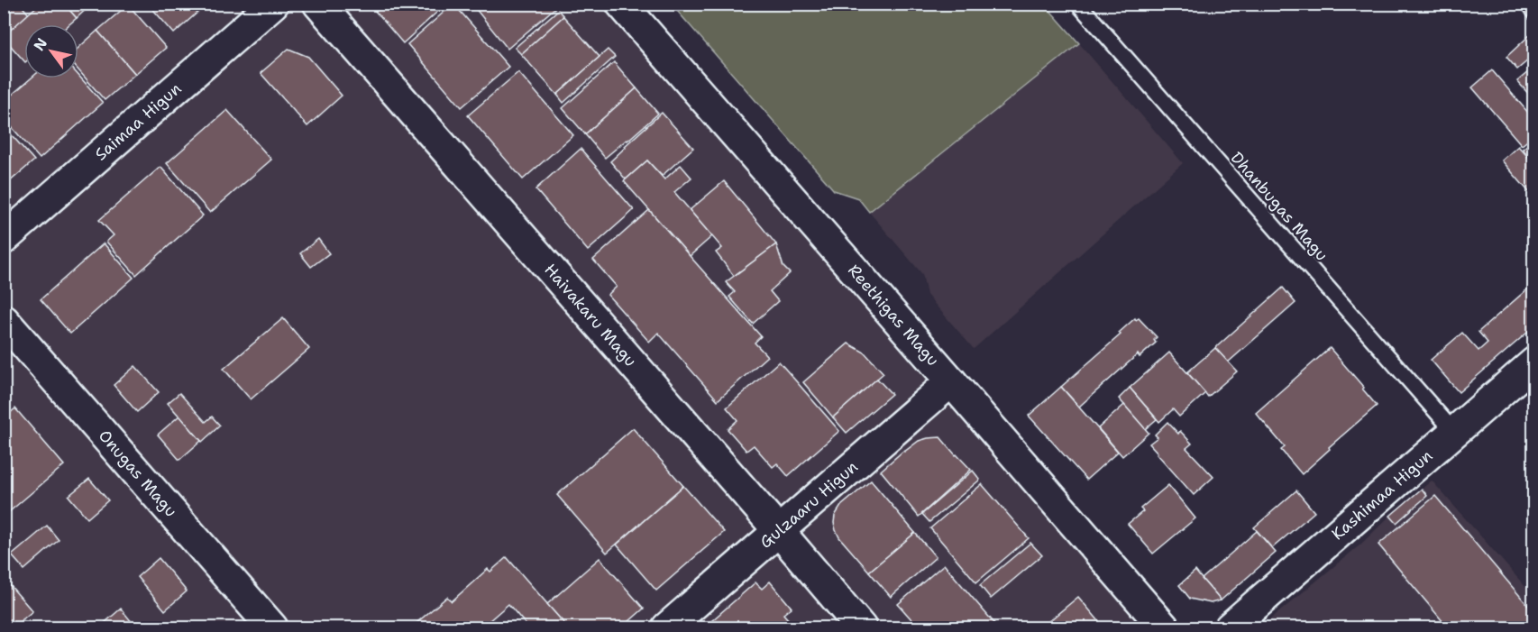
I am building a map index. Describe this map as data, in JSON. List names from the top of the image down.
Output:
{
  "streets": {
    "street": [
      "Saimaa Higun",
      "Haivakaru Magu",
      "Reethigas Magu",
      "Onugas Magu",
      "Kashimaa Higun",
      "Gulzaaru Higun"
    ],
    "lane": ["Dhanbugas Magu"]
  },
  "crossings": [
    ["Dhanbugas Magu", "Kashimaa Higun"],
    ["Haivakaru Magu", "Gulzaaru Higun"],
    ["Reethigas Magu", "Gulzaaru Higun"]
  ],
  "north": "top left"
}
